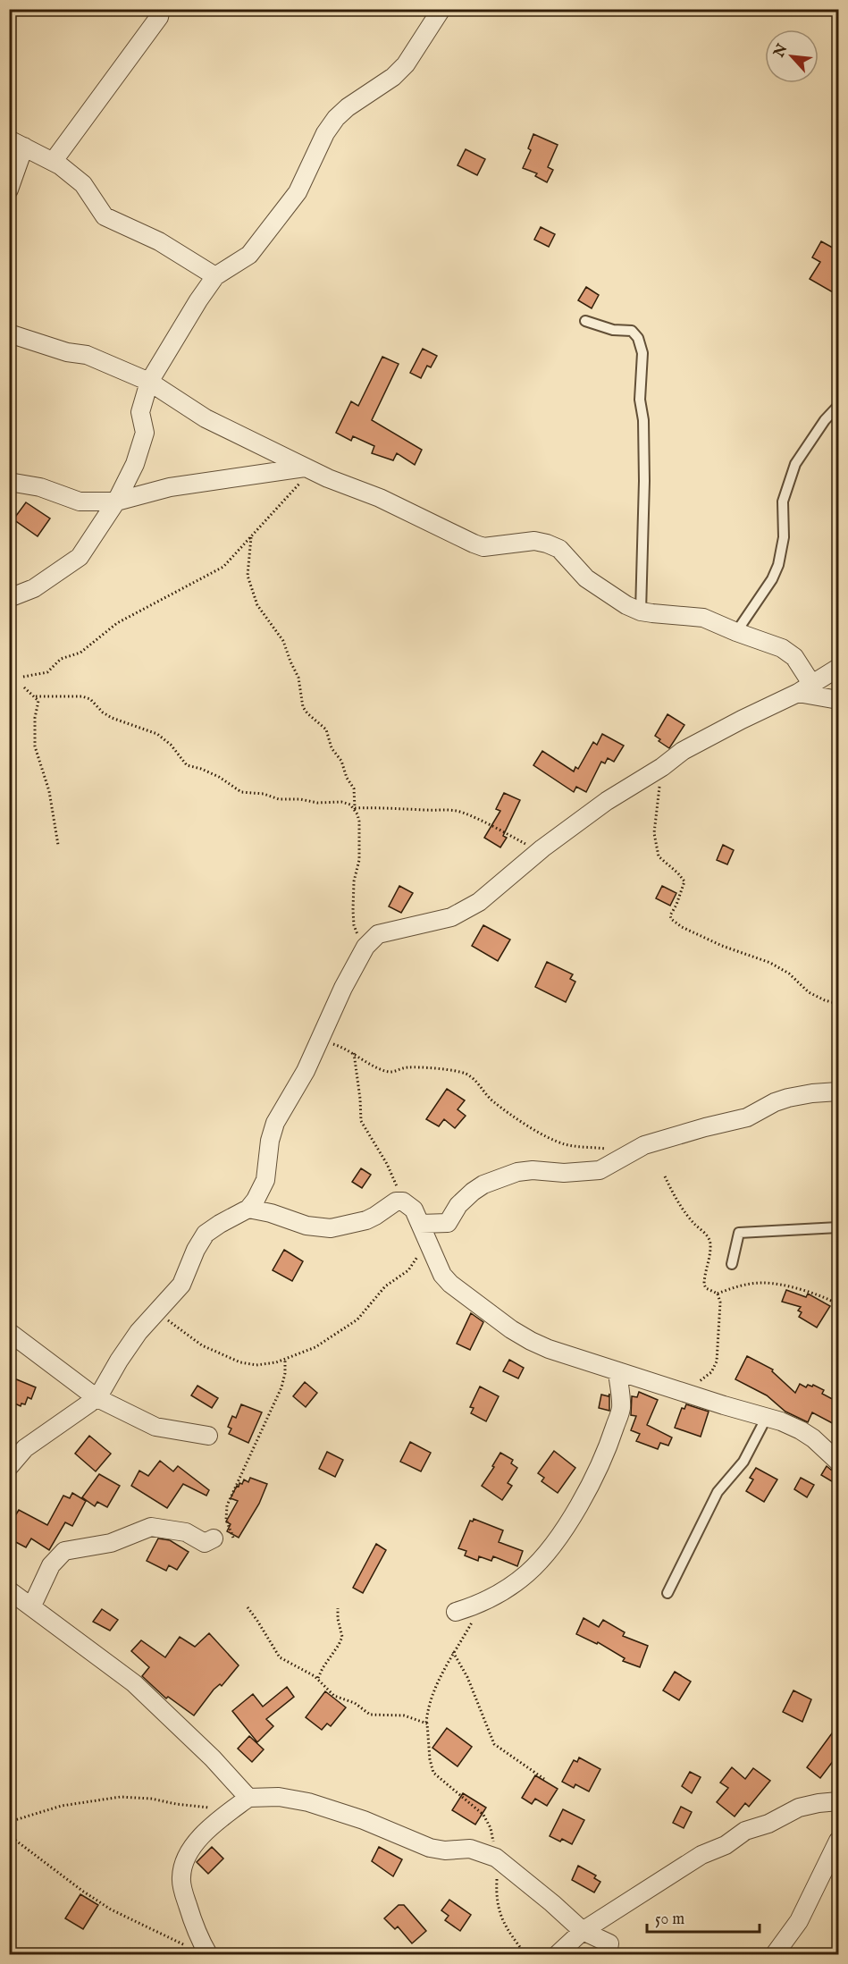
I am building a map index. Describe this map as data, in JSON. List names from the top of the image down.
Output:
{
  "scale_bar": "50 m",
  "north": "top left"
}
